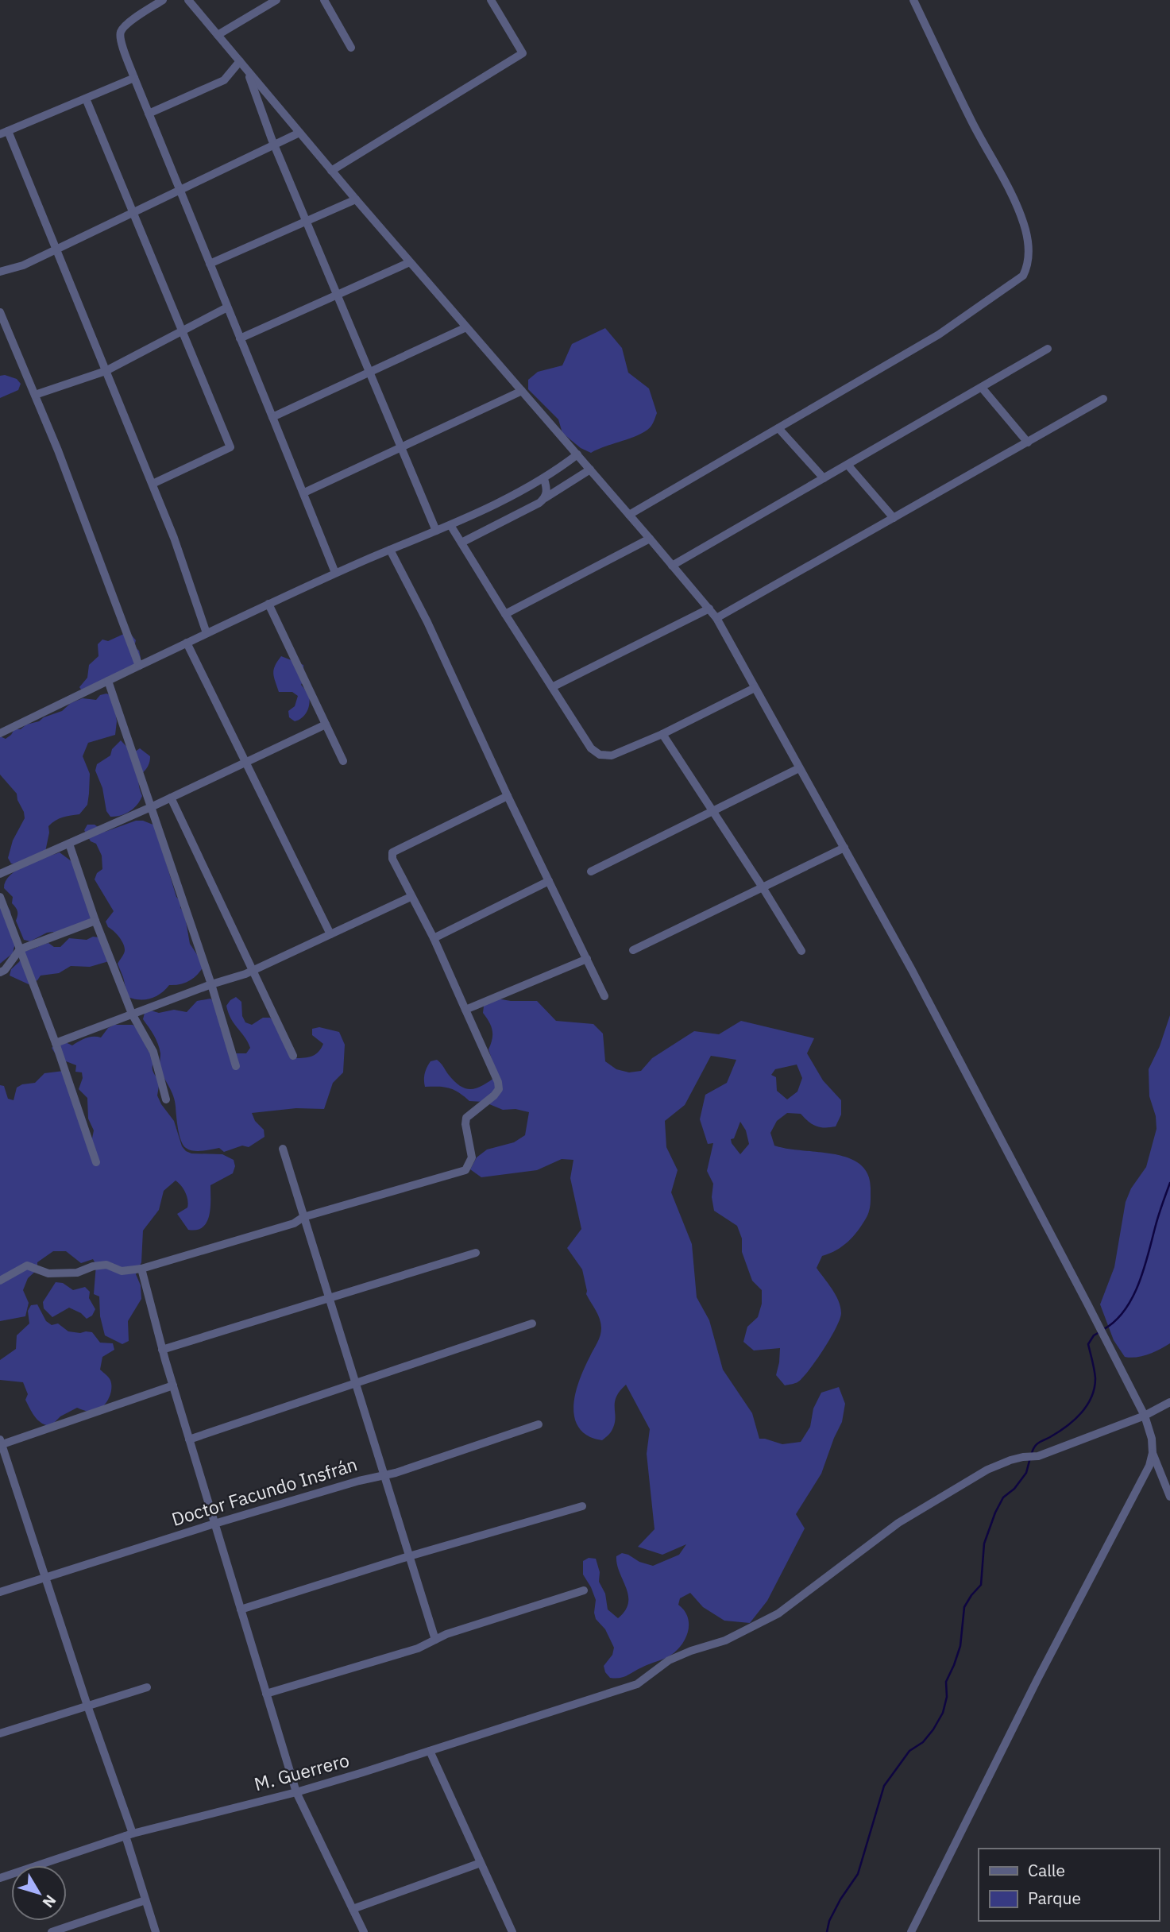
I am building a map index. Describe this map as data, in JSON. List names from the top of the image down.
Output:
{
  "streets": {
    "street": ["Doctor Facundo Insfrán", "M. Guerrero"]
  },
  "legend": ["Calle", "Parque"],
  "north": "bottom right"
}
